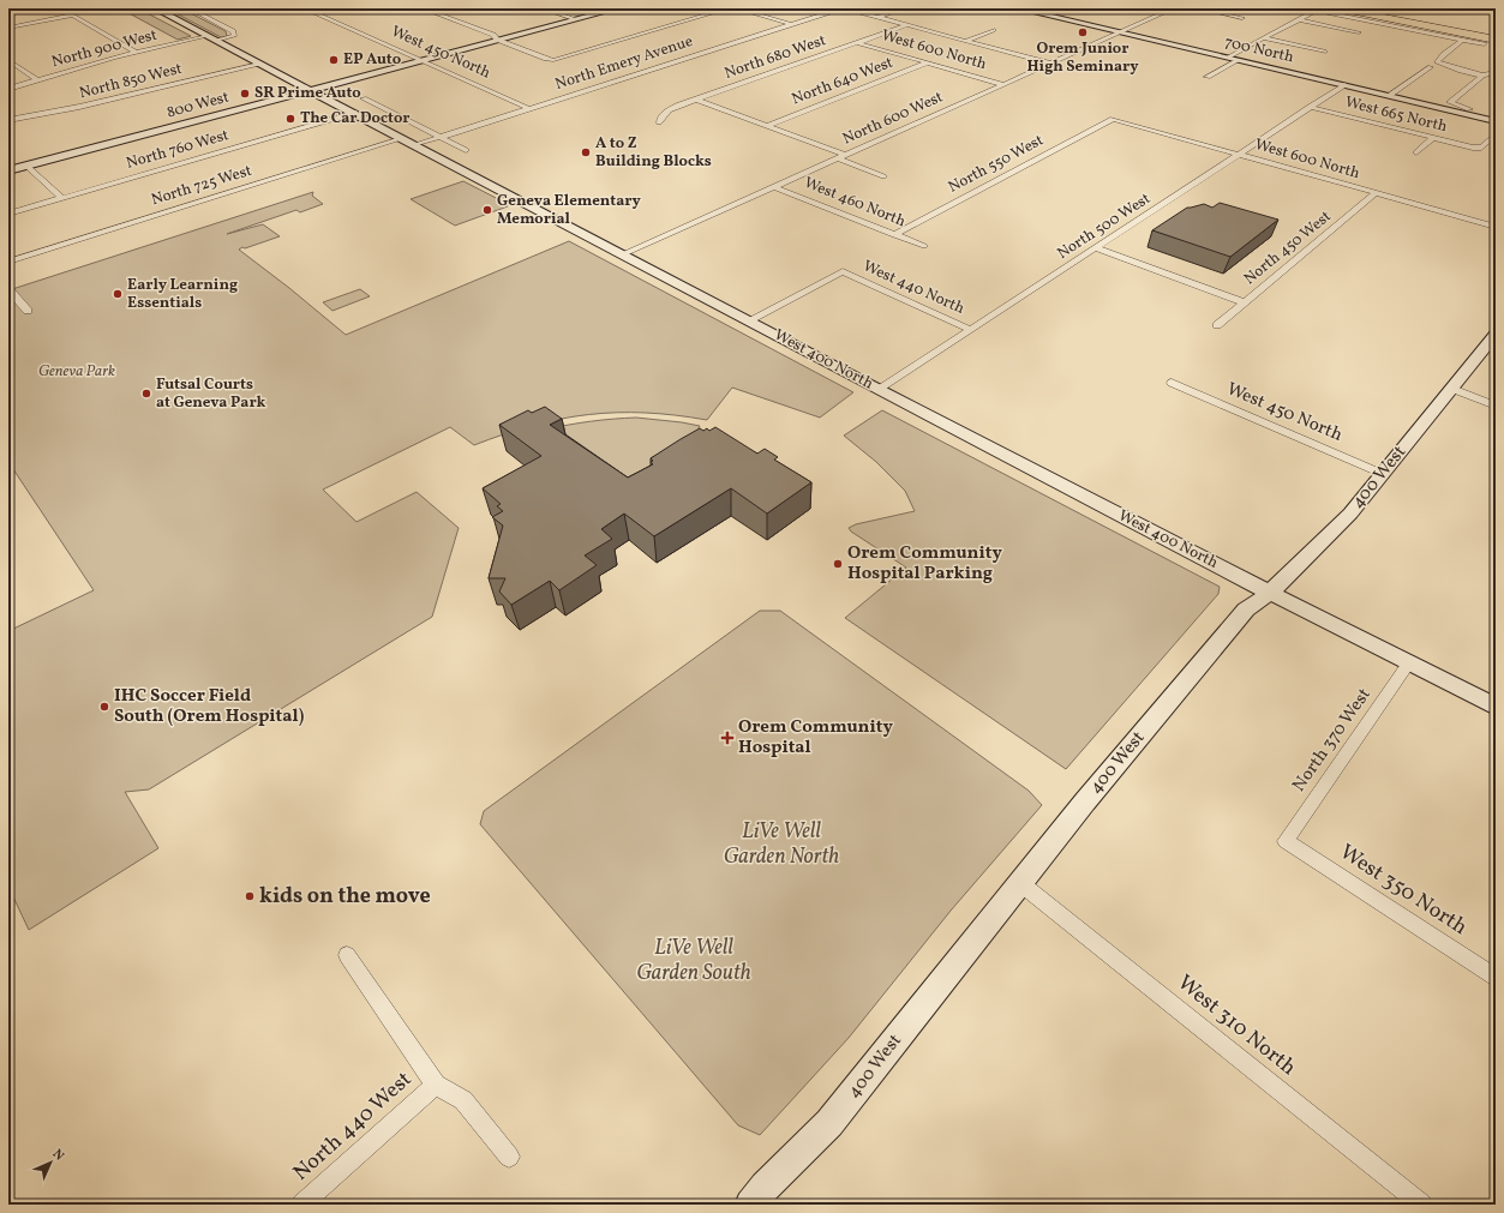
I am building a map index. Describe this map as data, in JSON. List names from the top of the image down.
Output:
{
  "streets": {
    "main road": [
      "700 North",
      "800 West",
      "West 400 North",
      "400 West"
    ],
    "street": [
      "North 900 West",
      "West 600 North",
      "West 450 North",
      "North 680 West",
      "North Emery Avenue",
      "North 850 West",
      "North 640 West",
      "West 665 North",
      "North 600 West",
      "North 760 West",
      "North 550 West",
      "North 725 West",
      "West 460 North",
      "North 500 West",
      "North 450 West",
      "West 440 North",
      "North 370 West",
      "West 350 North",
      "West 310 North",
      "North 440 West"
    ]
  },
  "crossings": [
    ["North 900 West", "West 400 North"],
    ["West 600 North", "North 680 West"],
    ["West 600 North", "North 640 West"],
    ["West 600 North", "North 600 West"],
    ["West 600 North", "North 550 West"],
    ["West 600 North", "North 500 West"],
    ["West 600 North", "North 450 West"],
    ["700 North", "North 600 West"],
    ["700 North", "North 500 West"],
    ["West 450 North", "North Emery Avenue"],
    ["West 450 North", "800 West"],
    ["West 450 North", "400 West"],
    ["North Emery Avenue", "North 725 West"],
    ["North Emery Avenue", "West 400 North"],
    ["North 850 West", "West 400 North"],
    ["800 West", "West 400 North"],
    ["West 665 North", "North 500 West"],
    ["North 600 West", "West 460 North"],
    ["North 600 West", "West 400 North"],
    ["North 760 West", "West 400 North"],
    ["North 550 West", "West 460 North"],
    ["North 725 West", "West 400 North"],
    ["North 500 West", "West 440 North"],
    ["North 500 West", "West 400 North"],
    ["West 440 North", "West 400 North"],
    ["West 400 North", "400 West"],
    ["West 400 North", "North 370 West"],
    ["400 West", "West 310 North"],
    ["North 370 West", "West 350 North"]
  ],
  "parks": ["Geneva Park", "LiVe Well Garden North", "LiVe Well Garden South"],
  "places": {
    "other": [
      "Orem Junior High Seminary",
      "EP Auto",
      "SR Prime Auto",
      "The Car Doctor",
      "A to Z Building Blocks",
      "Geneva Elementary Memorial",
      "Early Learning Essentials",
      "Futsal Courts at Geneva Park",
      "Orem Community Hospital Parking",
      "IHC Soccer Field South (Orem Hospital)",
      "kids on the move"
    ],
    "health": ["Orem Community Hospital"]
  },
  "north": "top right"
}
